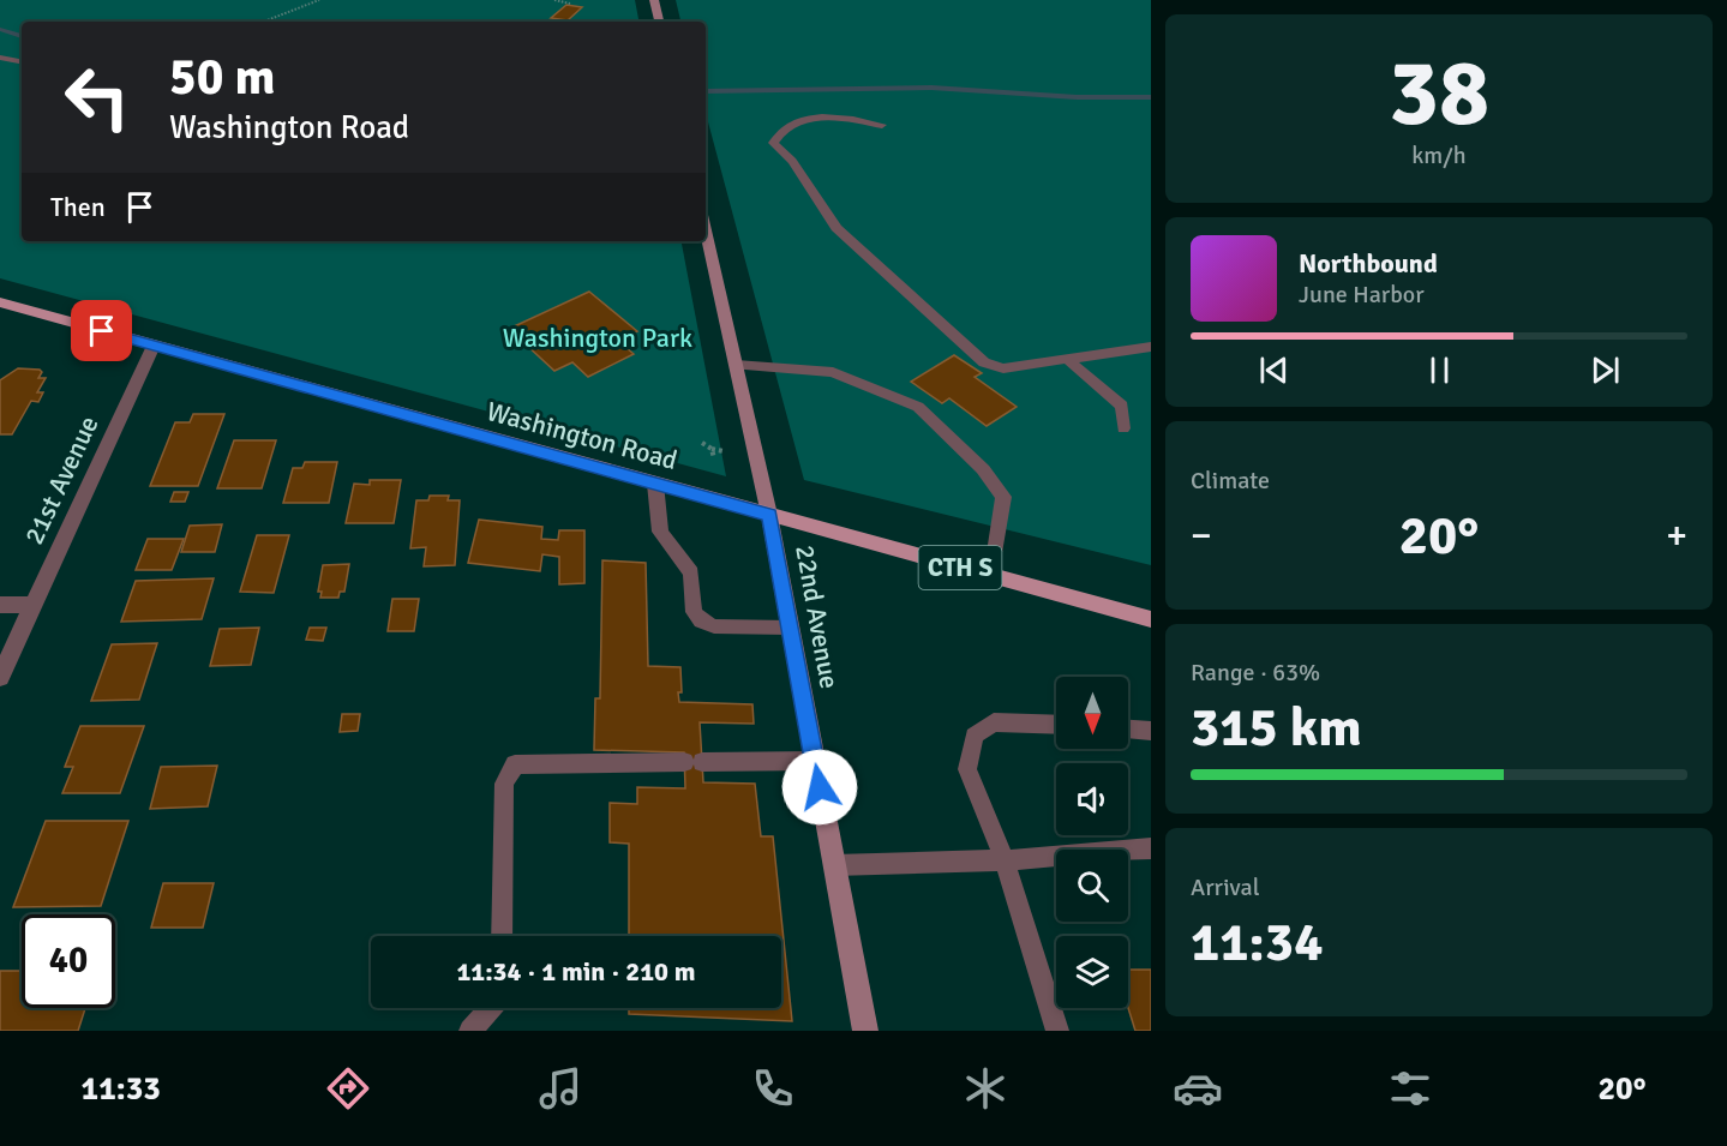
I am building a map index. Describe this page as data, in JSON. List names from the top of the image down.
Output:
{
  "streets": {
    "main road": ["Washington Road", "CTH S"],
    "street": ["21st Avenue", "22nd Avenue"]
  },
  "crossings": [
    ["Washington Road", "21st Avenue"],
    ["Washington Road", "22nd Avenue"]
  ],
  "parks": ["Washington Park"],
  "north": "bottom",
  "page": {
    "tile": [
      ["38", "km/h"],
      "Climate",
      ["Range · 63%", "315 km"],
      ["Arrival", "11:34"]
    ],
    "turn": ["50 m", "Washington Road"],
    "then": "Then",
    "song": ["Northbound", "June Harbor"],
    "heat": ["−", "20°", "+"],
    "limit": "40",
    "trip": "11:34 · 1 min · 210 m",
    "tabs": ["11:33", "20°"]
  }
}
